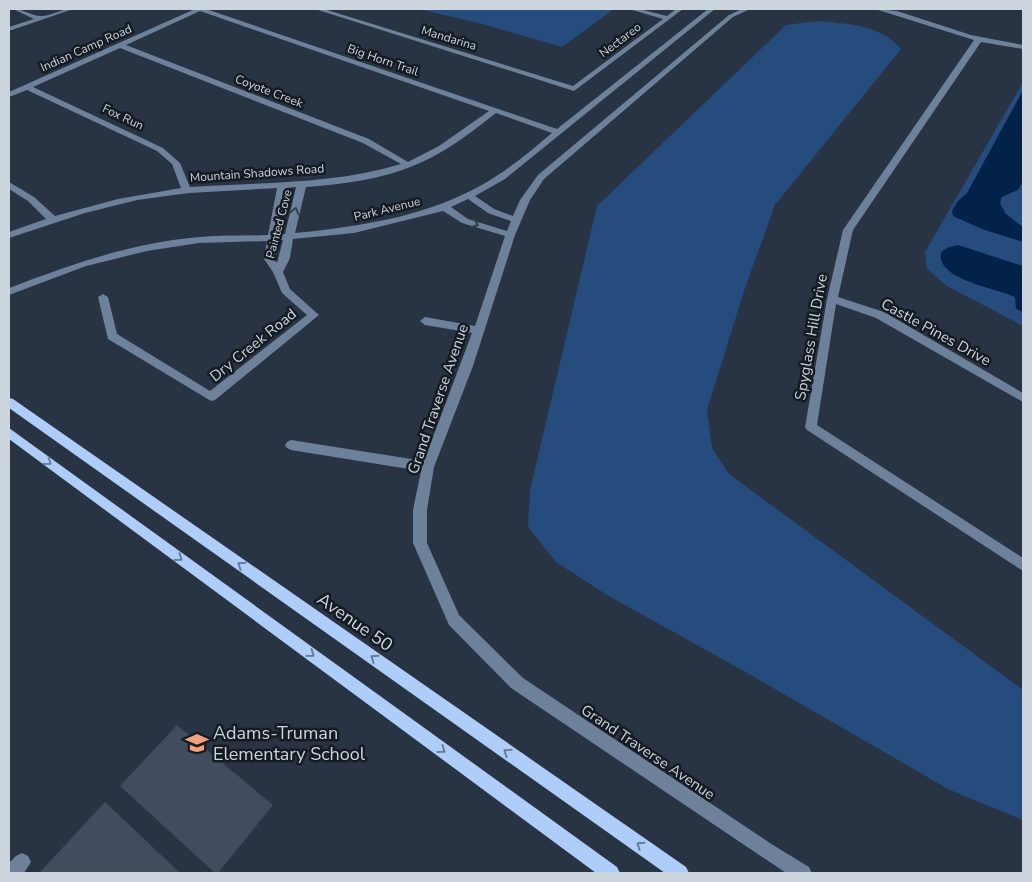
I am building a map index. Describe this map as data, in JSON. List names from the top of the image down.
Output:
{
  "streets": {
    "main road": ["Avenue 50"],
    "street": [
      "Mandarina",
      "Nectareo",
      "Indian Camp Road",
      "Big Horn Trail",
      "Coyote Creek",
      "Fox Run",
      "Mountain Shadows Road",
      "Park Avenue",
      "Painted Cove",
      "Castle Pines Drive",
      "Spyglass Hill Drive",
      "Dry Creek Road",
      "Grand Traverse Avenue"
    ]
  },
  "crossings": [
    ["Mandarina", "Nectareo"],
    ["Indian Camp Road", "Big Horn Trail"],
    ["Indian Camp Road", "Coyote Creek"],
    ["Indian Camp Road", "Fox Run"],
    ["Big Horn Trail", "Mountain Shadows Road"],
    ["Big Horn Trail", "Park Avenue"],
    ["Coyote Creek", "Mountain Shadows Road"],
    ["Fox Run", "Mountain Shadows Road"],
    ["Mountain Shadows Road", "Painted Cove"],
    ["Park Avenue", "Painted Cove"],
    ["Painted Cove", "Dry Creek Road"],
    ["Castle Pines Drive", "Spyglass Hill Drive"]
  ],
  "places": {
    "school or university": ["Adams-Truman Elementary School"]
  }
}
